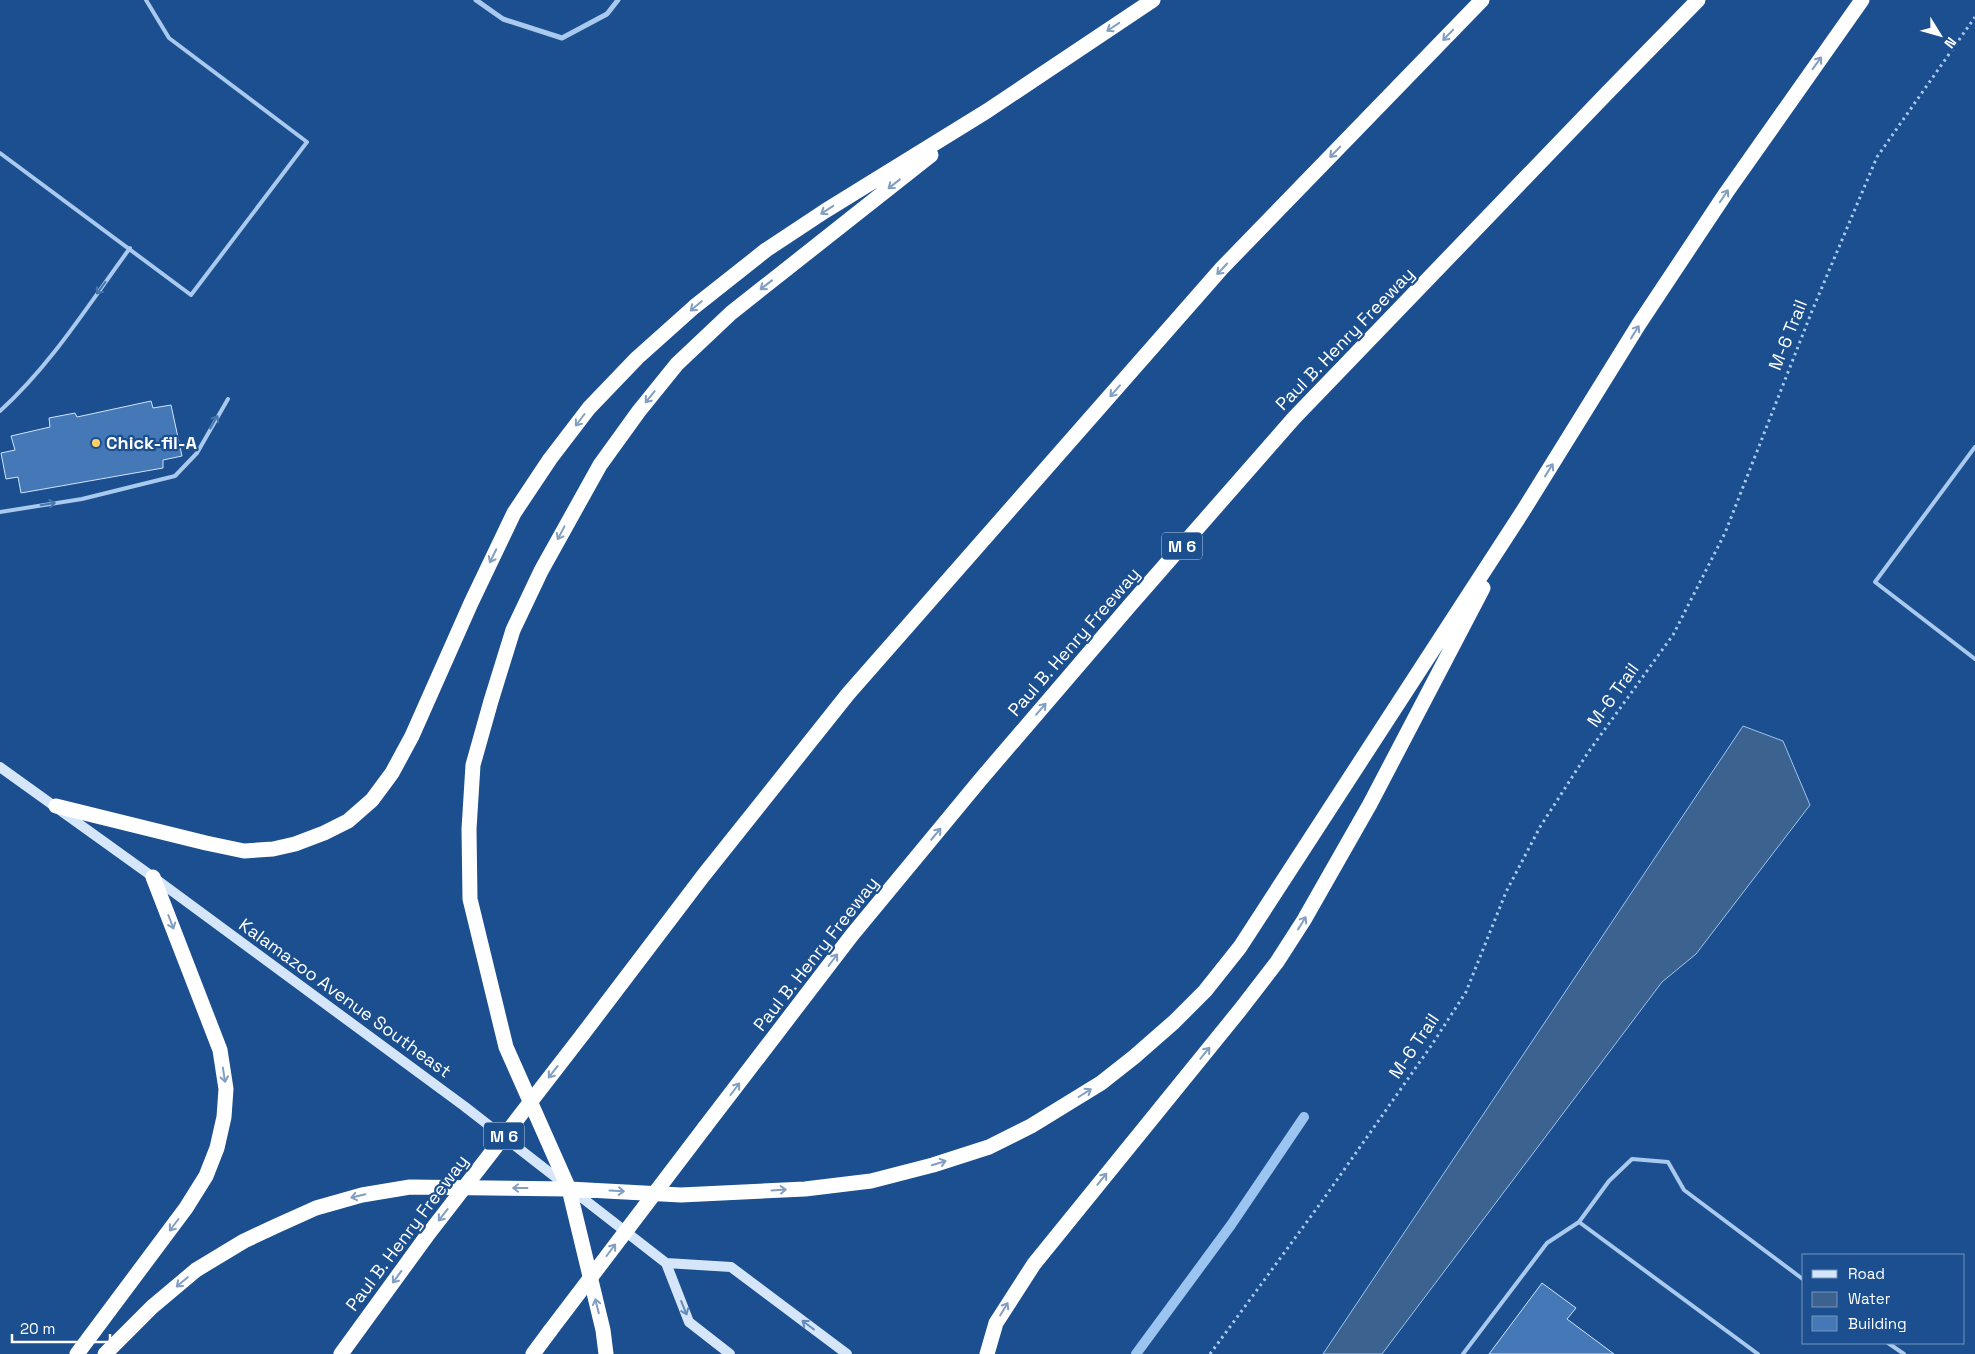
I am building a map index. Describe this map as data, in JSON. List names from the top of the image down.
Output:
{
  "streets": {
    "highway": ["Paul B. Henry Freeway", "M 6"],
    "main road": ["Kalamazoo Avenue Southeast"],
    "path": ["M-6 Trail"]
  },
  "places": ["Chick-fil-A"],
  "legend": ["Road", "Water", "Building"],
  "scale_bar": "20 m",
  "north": "bottom right"
}
